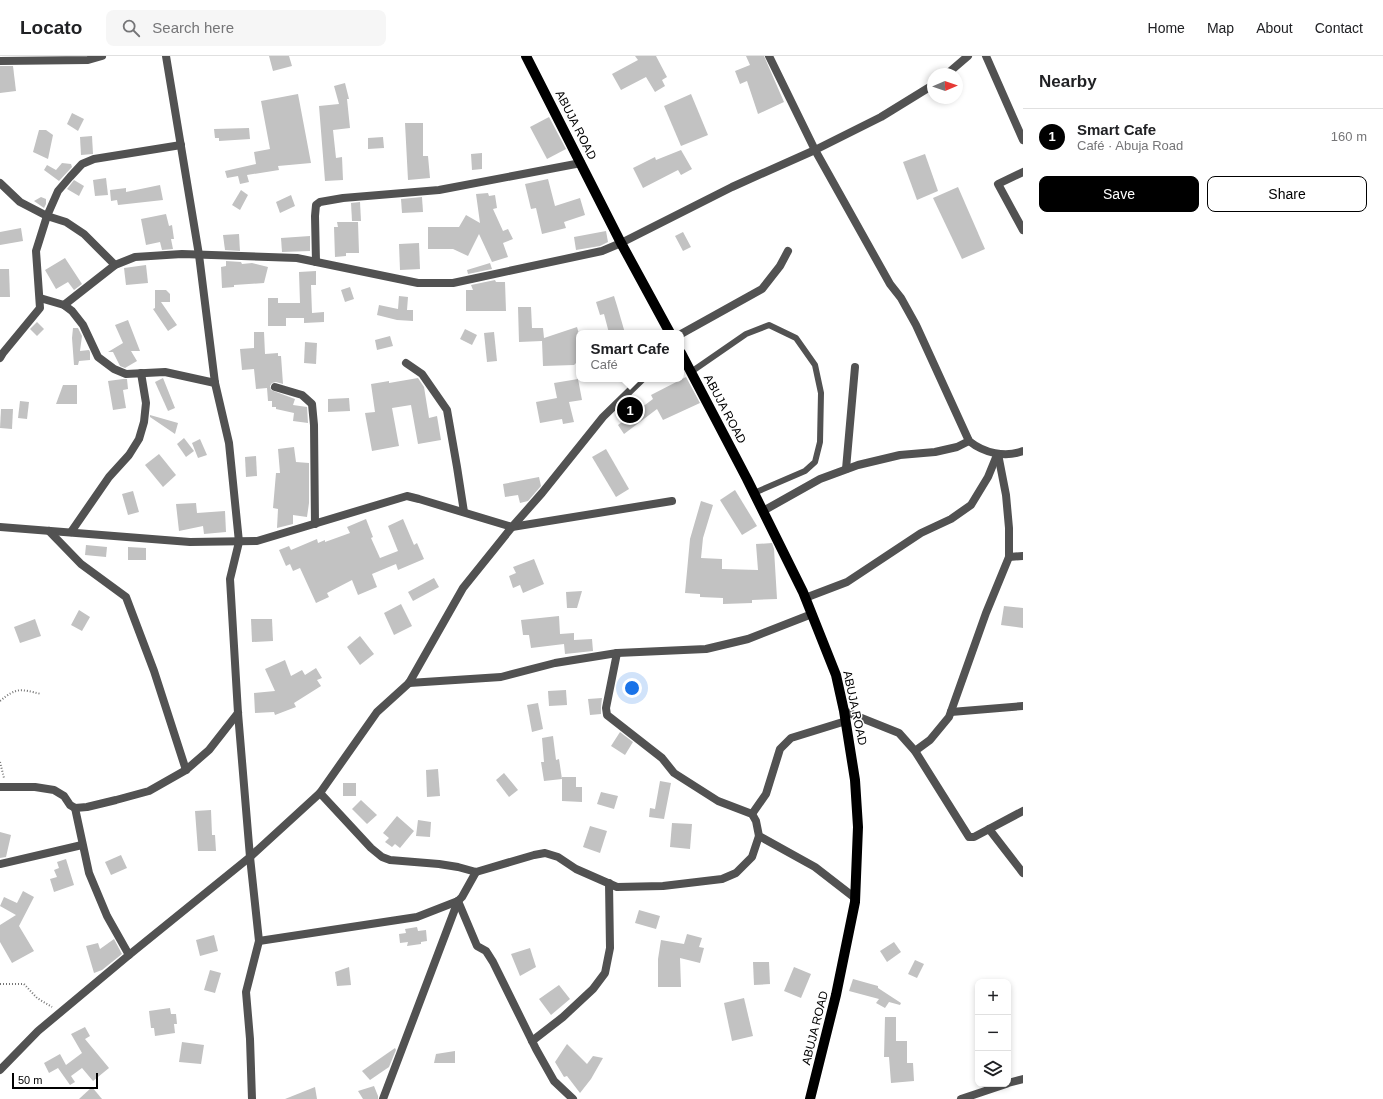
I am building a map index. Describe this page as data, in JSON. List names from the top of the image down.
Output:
{
  "streets": {
    "main road": ["ABUJA ROAD"]
  },
  "scale_bar": "50 m",
  "north": "right",
  "page": {
    "header": "Locato",
    "search": "Search here",
    "nav": [
      "Home",
      "Map",
      "About",
      "Contact"
    ],
    "heading": "Nearby",
    "list": [
      {
        "mark": "1",
        "name": "Smart Cafe",
        "note": "Café · Abuja Road",
        "value": "160 m"
      }
    ],
    "buttons": ["Save", "Share"],
    "popup": ["Smart Cafe", "Café"],
    "pins": "1",
    "map_buttons": ["+", "−"],
    "scale": "50 m"
  }
}
